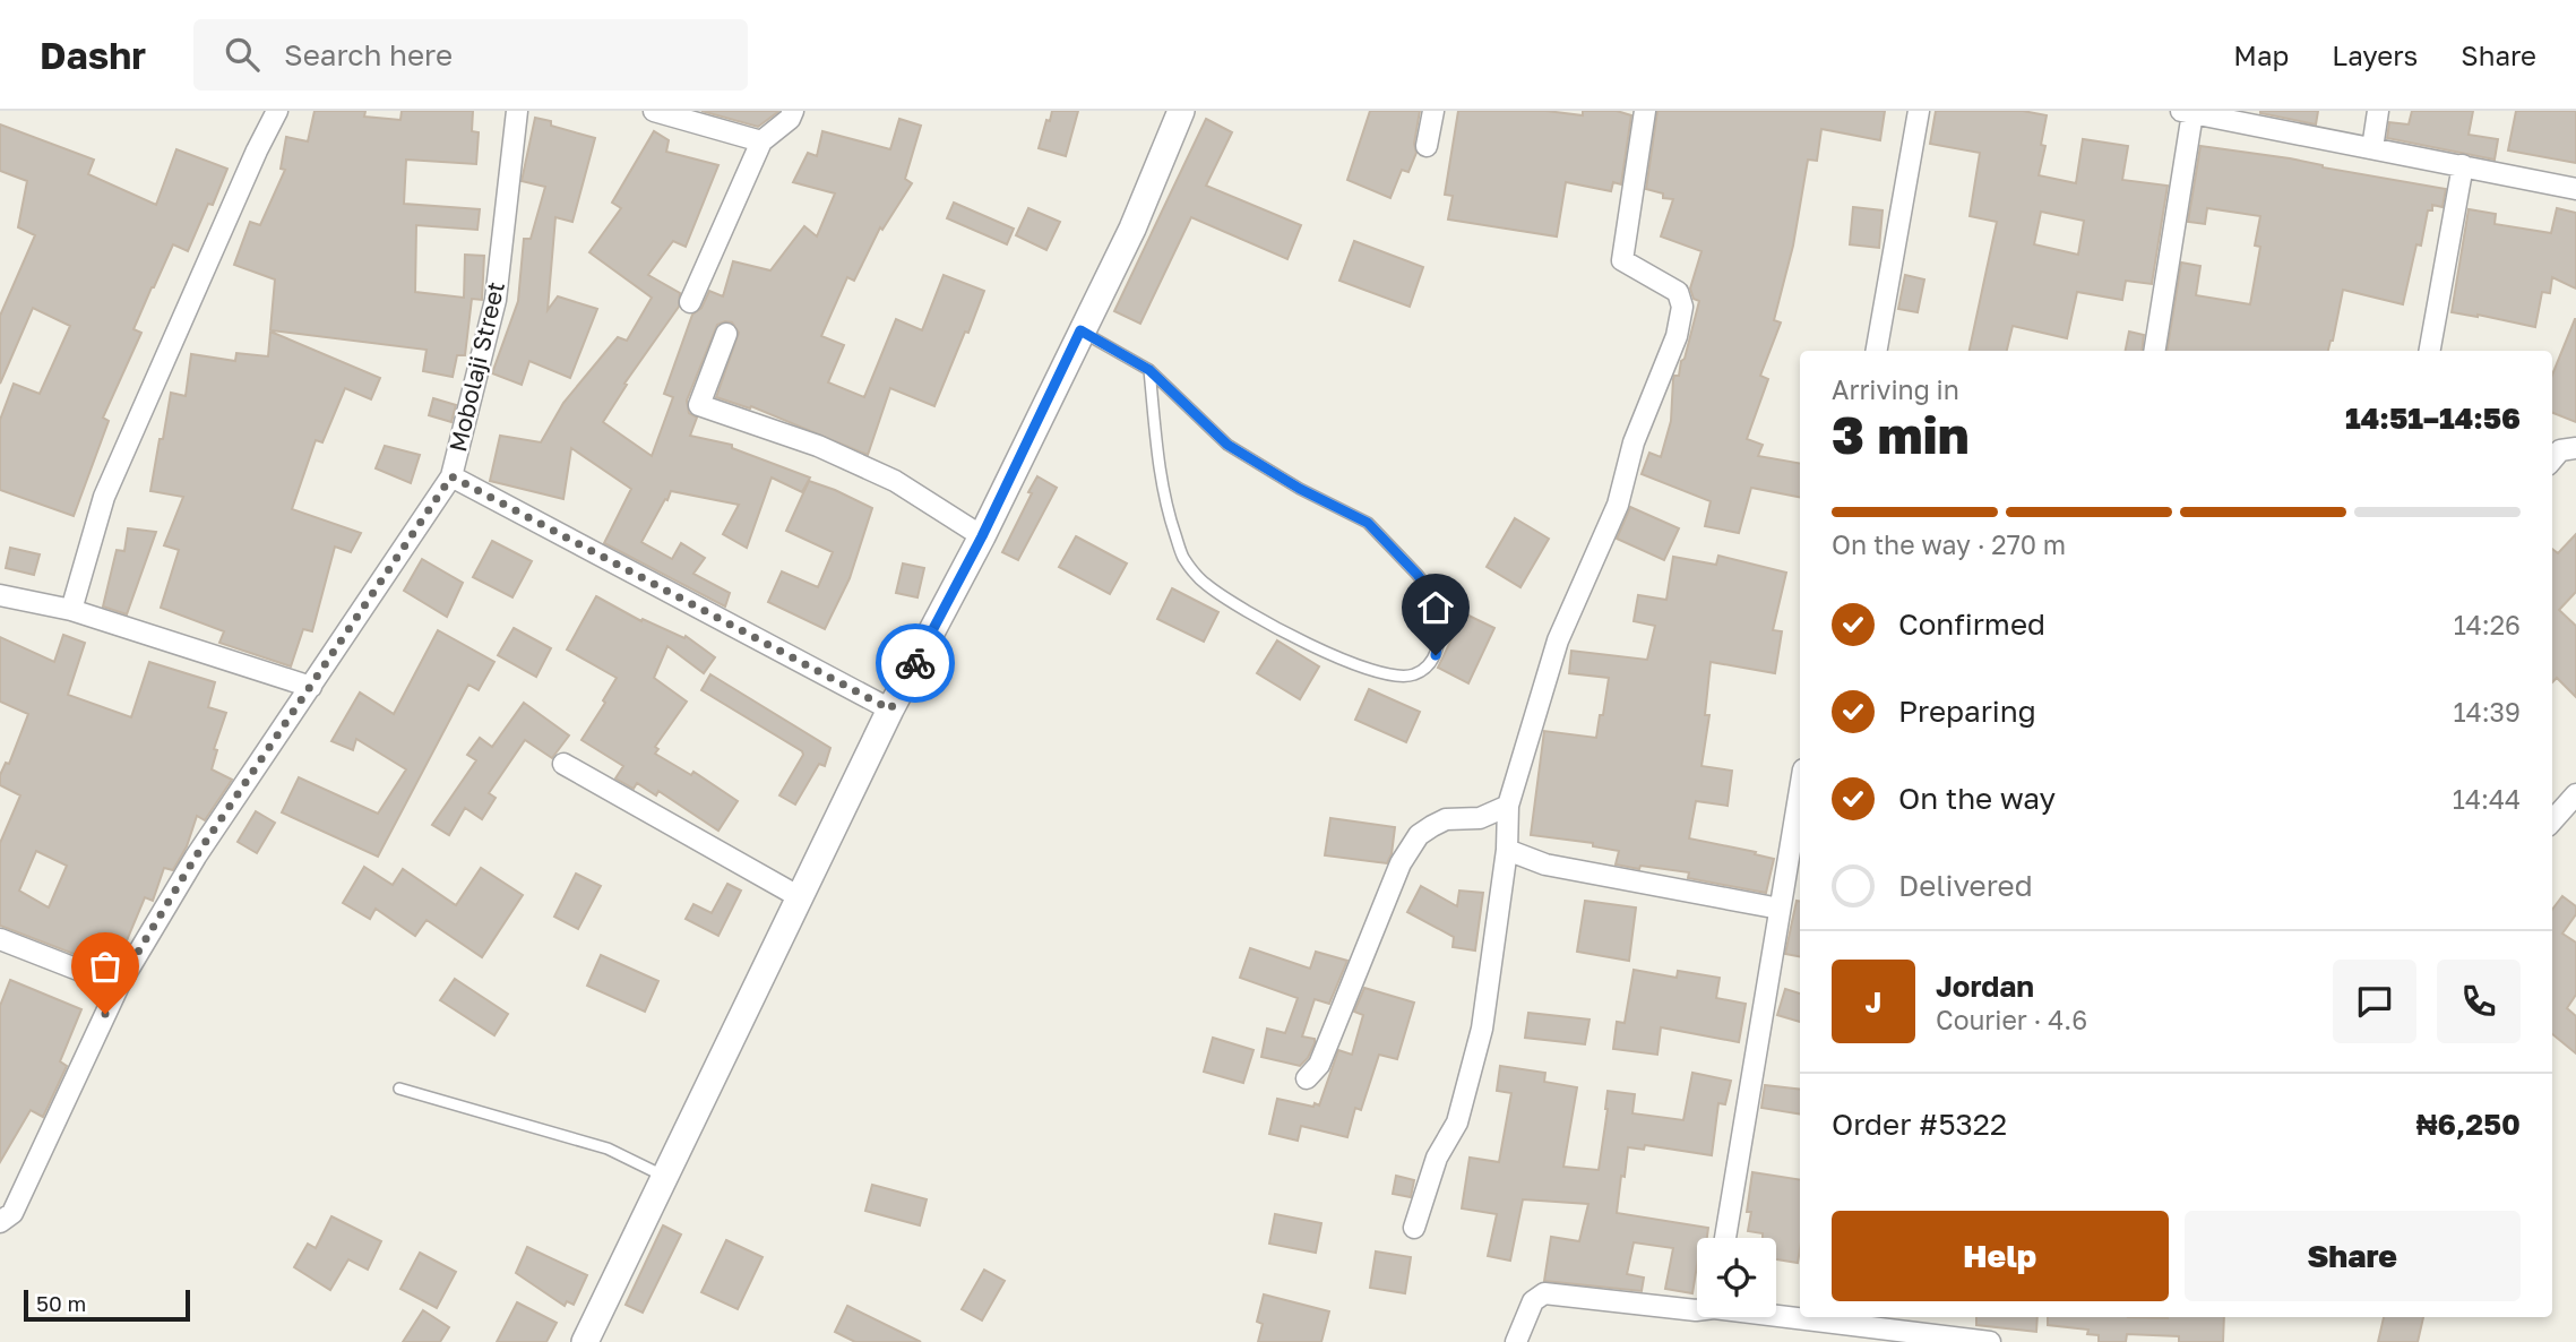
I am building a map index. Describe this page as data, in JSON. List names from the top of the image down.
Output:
{
  "streets": {
    "street": ["Mobolaji Street"]
  },
  "scale_bar": "50 m",
  "page": {
    "header": "Dashr",
    "search": "Search here",
    "nav": ["Map", "Layers", "Share"],
    "heading": ["3 min", "Arriving in", "14:51–14:56"],
    "panel": [
      "Jordan",
      "Courier · 4.6",
      "Order #5322",
      "₦6,250"
    ],
    "bar": "On the way · 270 m",
    "list": [
      ["Confirmed", "14:26"],
      ["Preparing", "14:39"],
      ["On the way", "14:44"],
      "Delivered"
    ],
    "round": "J",
    "buttons": ["Help", "Share"],
    "scale": "50 m"
  }
}
